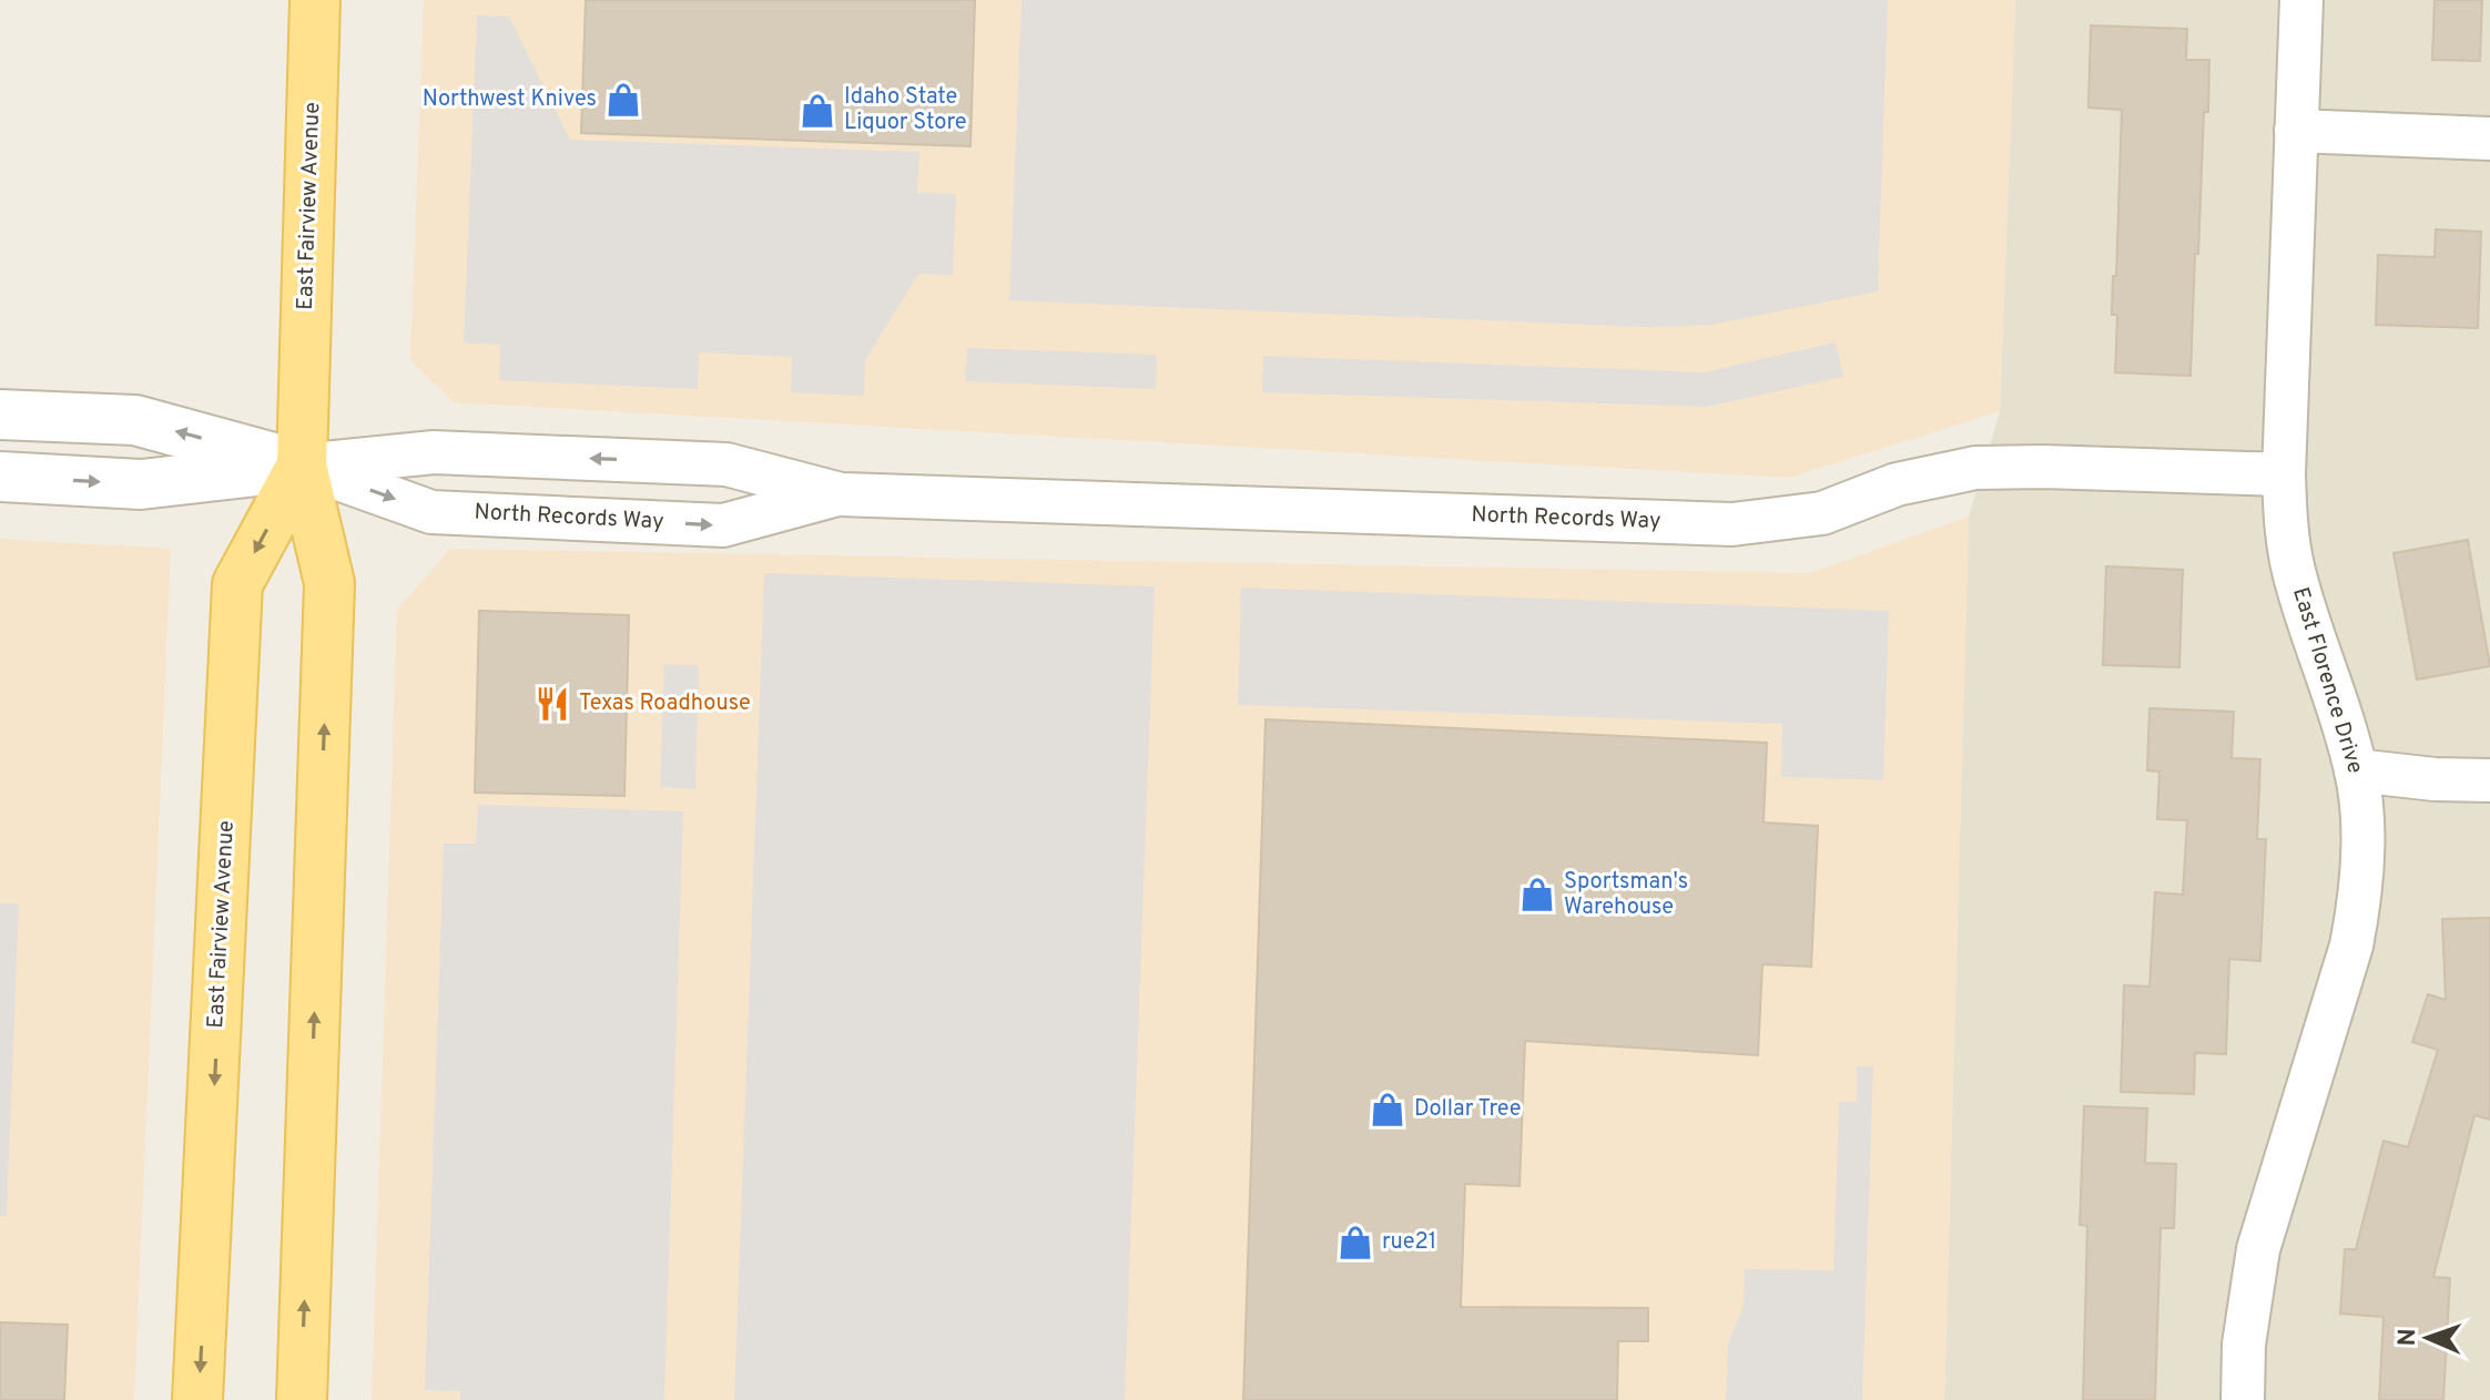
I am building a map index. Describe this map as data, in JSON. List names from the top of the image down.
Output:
{
  "streets": {
    "main road": ["East Fairview Avenue"],
    "street": ["North Records Way", "East Florence Drive"]
  },
  "crossings": [
    ["East Fairview Avenue", "North Records Way"],
    ["North Records Way", "East Florence Drive"]
  ],
  "places": {
    "shop": [
      "Northwest Knives",
      "Idaho State Liquor Store",
      "Sportsman's Warehouse",
      "Dollar Tree",
      "rue21"
    ],
    "restaurant": ["Texas Roadhouse"]
  },
  "north": "left"
}
